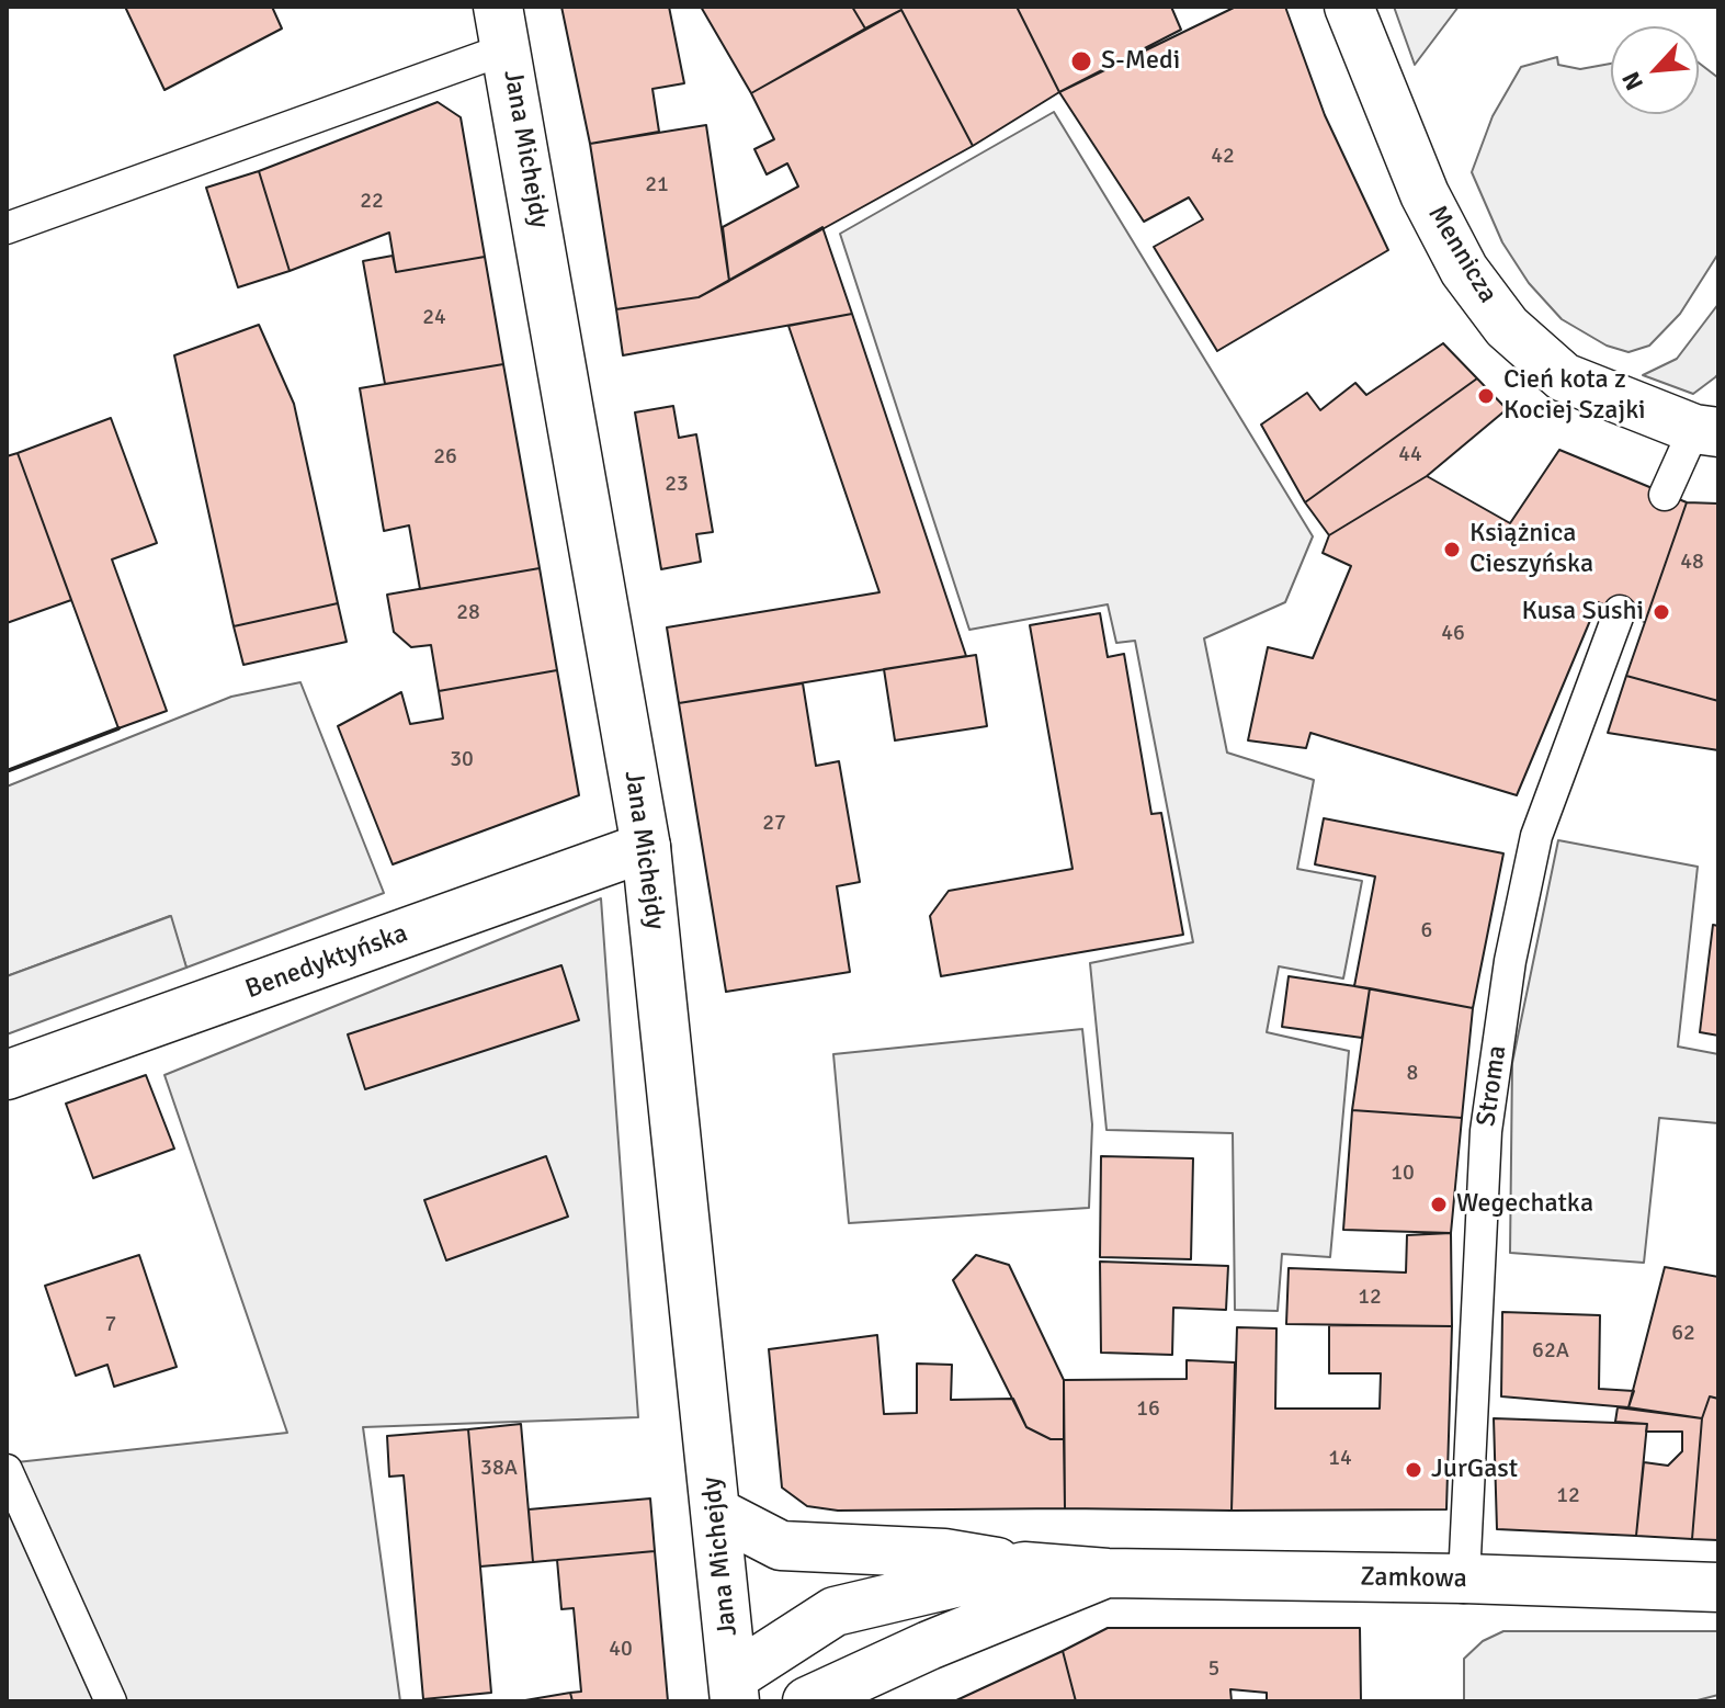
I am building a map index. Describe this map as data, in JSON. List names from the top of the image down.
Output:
{
  "streets": {
    "street": [
      "Jana Michejdy",
      "Mennicza",
      "Benedyktyńska",
      "Zamkowa"
    ],
    "lane": ["Stroma"]
  },
  "crossings": [
    ["Jana Michejdy", "Benedyktyńska"],
    ["Jana Michejdy", "Zamkowa"],
    ["Stroma", "Zamkowa"]
  ],
  "places": [
    "S-Medi",
    "Cień kota z Kociej Szajki",
    "Książnica Cieszyńska",
    "Kusa Sushi",
    "Wegechatka",
    "JurGast"
  ],
  "house_numbers": [
    "42",
    "21",
    "22",
    "24",
    "44",
    "26",
    "23",
    "48",
    "28",
    "46",
    "30",
    "27",
    "6",
    "8",
    "10",
    "12",
    "7",
    "62",
    "62A",
    "16",
    "14",
    "38A",
    "12",
    "40",
    "5"
  ],
  "north": "bottom left"
}
